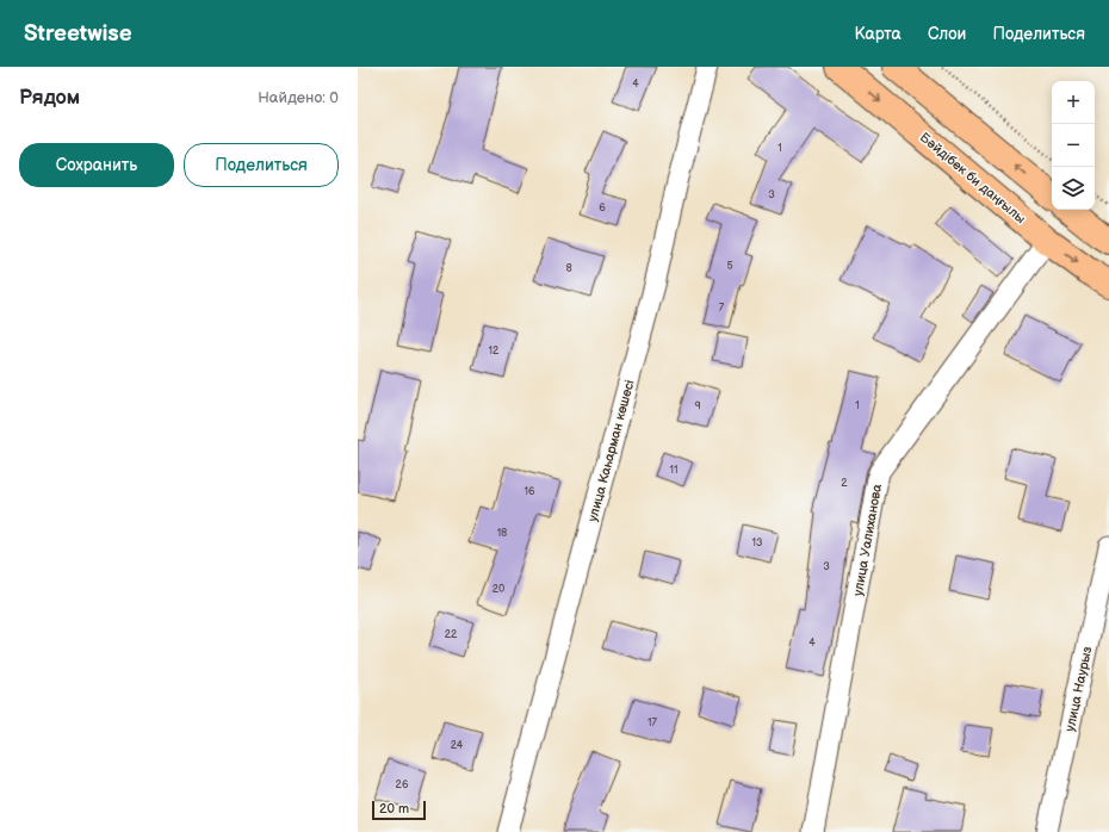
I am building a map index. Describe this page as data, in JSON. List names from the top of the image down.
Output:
{
  "streets": {
    "main road": ["Бәйдібек би даңғылы"],
    "street": ["улица Каһарман көшесі", "улица Уалиханова", "улица Наурыз"]
  },
  "crossings": [
    ["Бәйдібек би даңғылы", "улица Уалиханова"]
  ],
  "house_numbers": [
    "4",
    "1",
    "3",
    "6",
    "5",
    "8",
    "7",
    "12",
    "9",
    "1",
    "11",
    "2",
    "16",
    "18",
    "13",
    "3",
    "20",
    "22",
    "4",
    "17",
    "24",
    "26"
  ],
  "scale_bar": "20 m",
  "page": {
    "header": "Streetwise",
    "nav": ["Карта", "Слои", "Поделиться"],
    "heading": ["Рядом", "Найдено: 0"],
    "map_buttons": ["+", "−"],
    "buttons": ["Сохранить", "Поделиться"],
    "scale": "20 m"
  }
}
